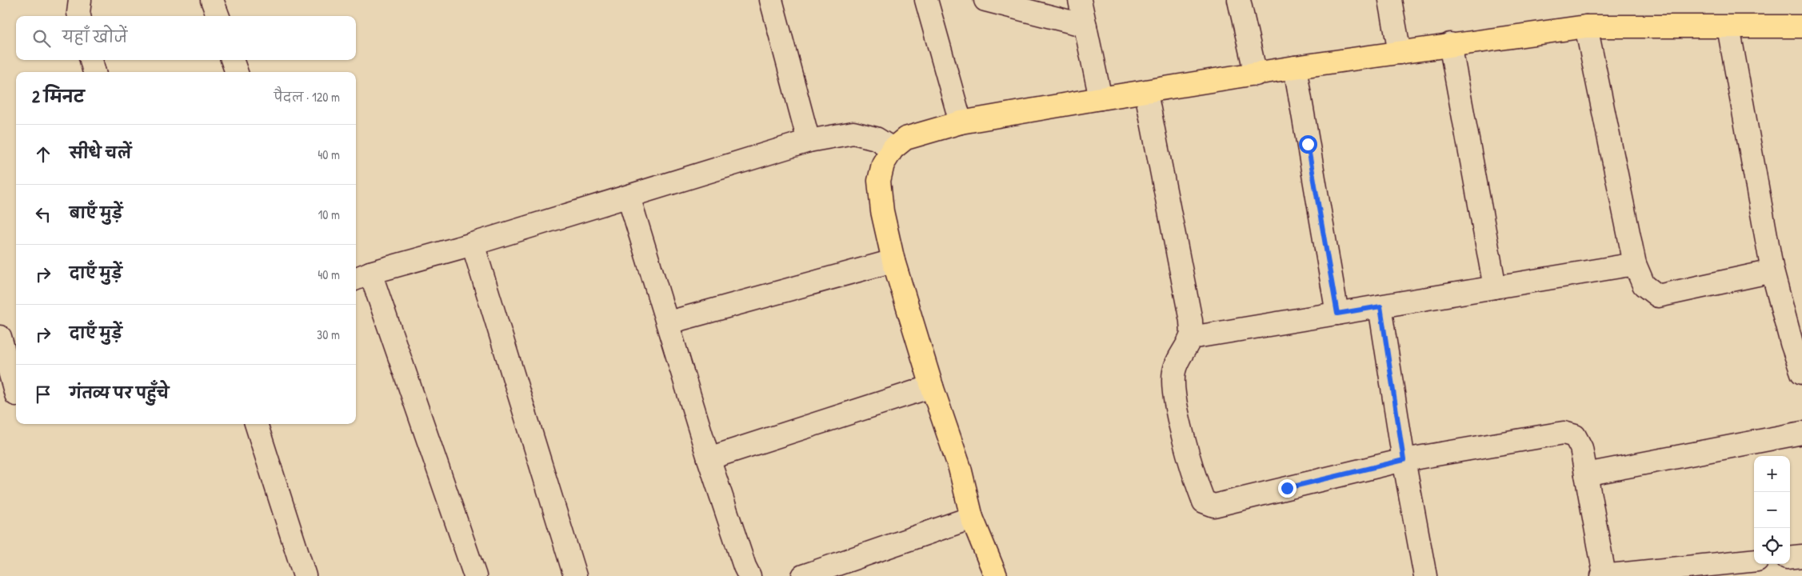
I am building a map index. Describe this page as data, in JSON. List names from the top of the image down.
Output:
{
  "page": {
    "search": "यहाँ खोजें",
    "heading": ["2 मिनट", "पैदल · 120 m"],
    "list": [
      ["सीधे चलें", "40 m"],
      ["बाएँ मुड़ें", "10 m"],
      ["दाएँ मुड़ें", "40 m"],
      ["दाएँ मुड़ें", "30 m"],
      "गंतव्य पर पहुँचे"
    ],
    "map_buttons": ["+", "−"]
  }
}
